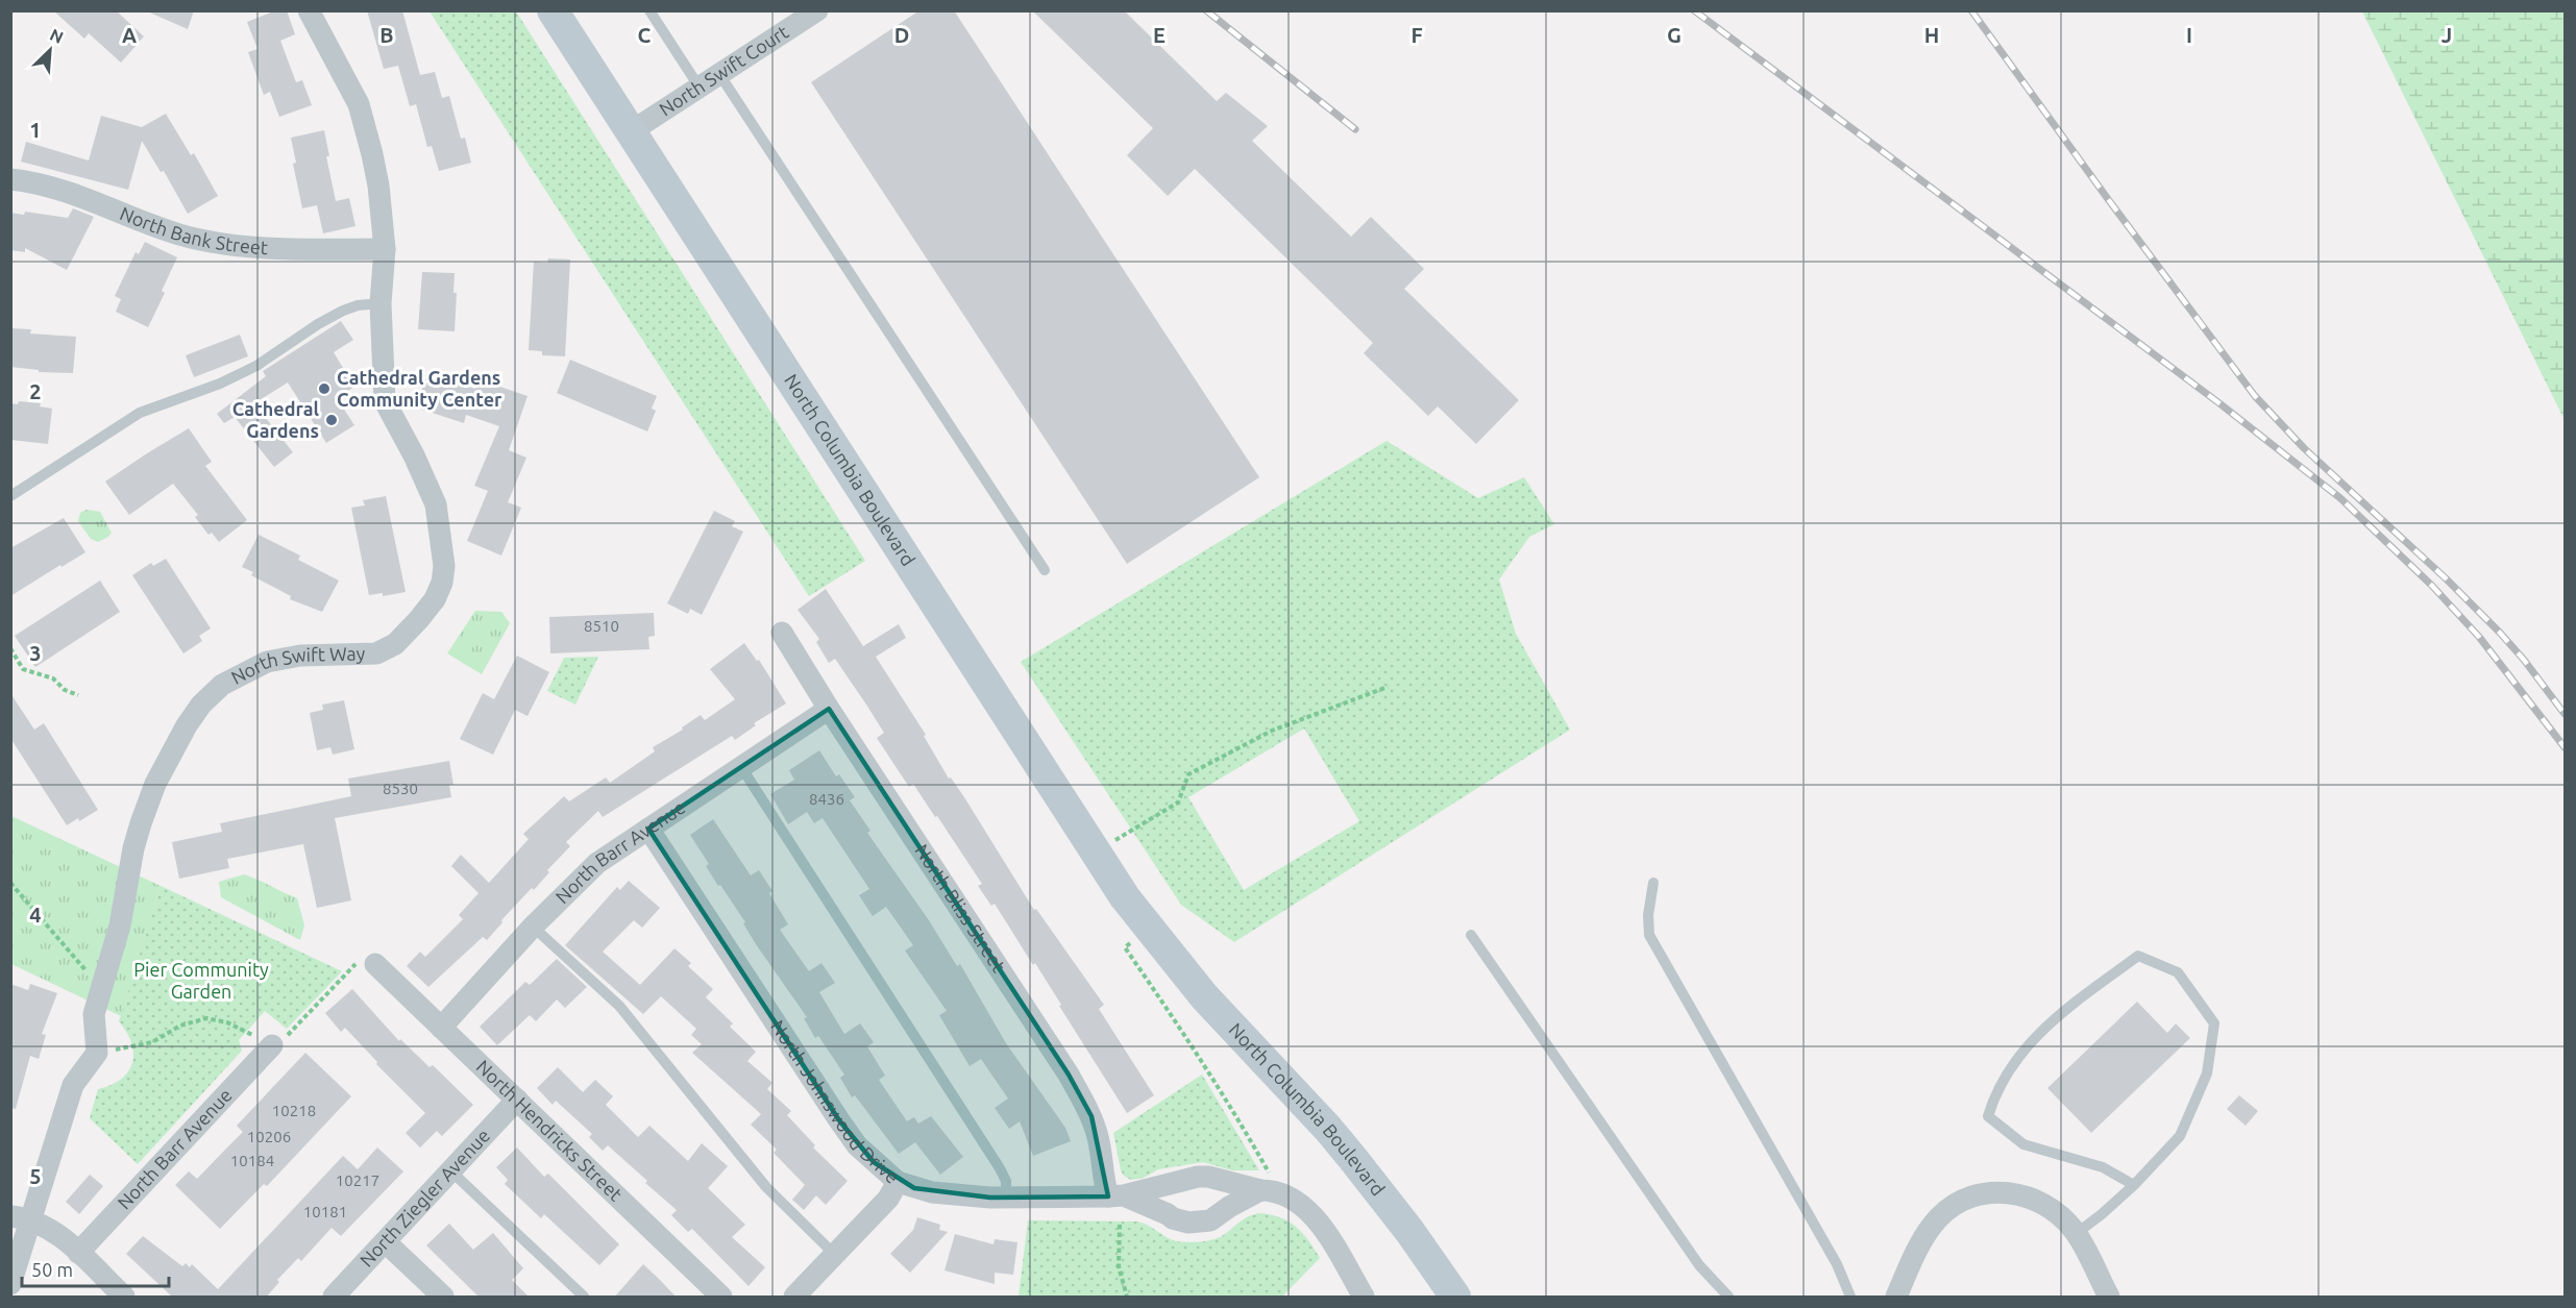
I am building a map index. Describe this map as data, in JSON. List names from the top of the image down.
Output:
{
  "streets": {
    "main road": ["North Columbia Boulevard"],
    "street": [
      "North Swift Court",
      "North Bank Street",
      "North Swift Way",
      "North Barr Avenue",
      "North Bliss Street",
      "North Johnswood Drive",
      "North Hendricks Street",
      "North Ziegler Avenue"
    ]
  },
  "crossings": [
    ["North Swift Court", "North Columbia Boulevard"],
    ["North Bank Street", "North Swift Way"],
    ["North Barr Avenue", "North Bliss Street"],
    ["North Barr Avenue", "North Johnswood Drive"],
    ["North Barr Avenue", "North Hendricks Street"],
    ["North Bliss Street", "North Johnswood Drive"],
    ["North Hendricks Street", "North Ziegler Avenue"]
  ],
  "parks": ["Pier Community Garden"],
  "places": ["Cathedral Gardens Community Center", "Cathedral Gardens"],
  "house_numbers": [
    "8510",
    "8530",
    "8436",
    "10218",
    "10206",
    "10184",
    "10217",
    "10181"
  ],
  "scale_bar": "50 m",
  "north": "top right",
  "grid": {
    "columns": [
      "A",
      "B",
      "C",
      "D",
      "E",
      "F",
      "G",
      "H",
      "I",
      "J"
    ],
    "rows": [
      "1",
      "2",
      "3",
      "4",
      "5"
    ]
  }
}
